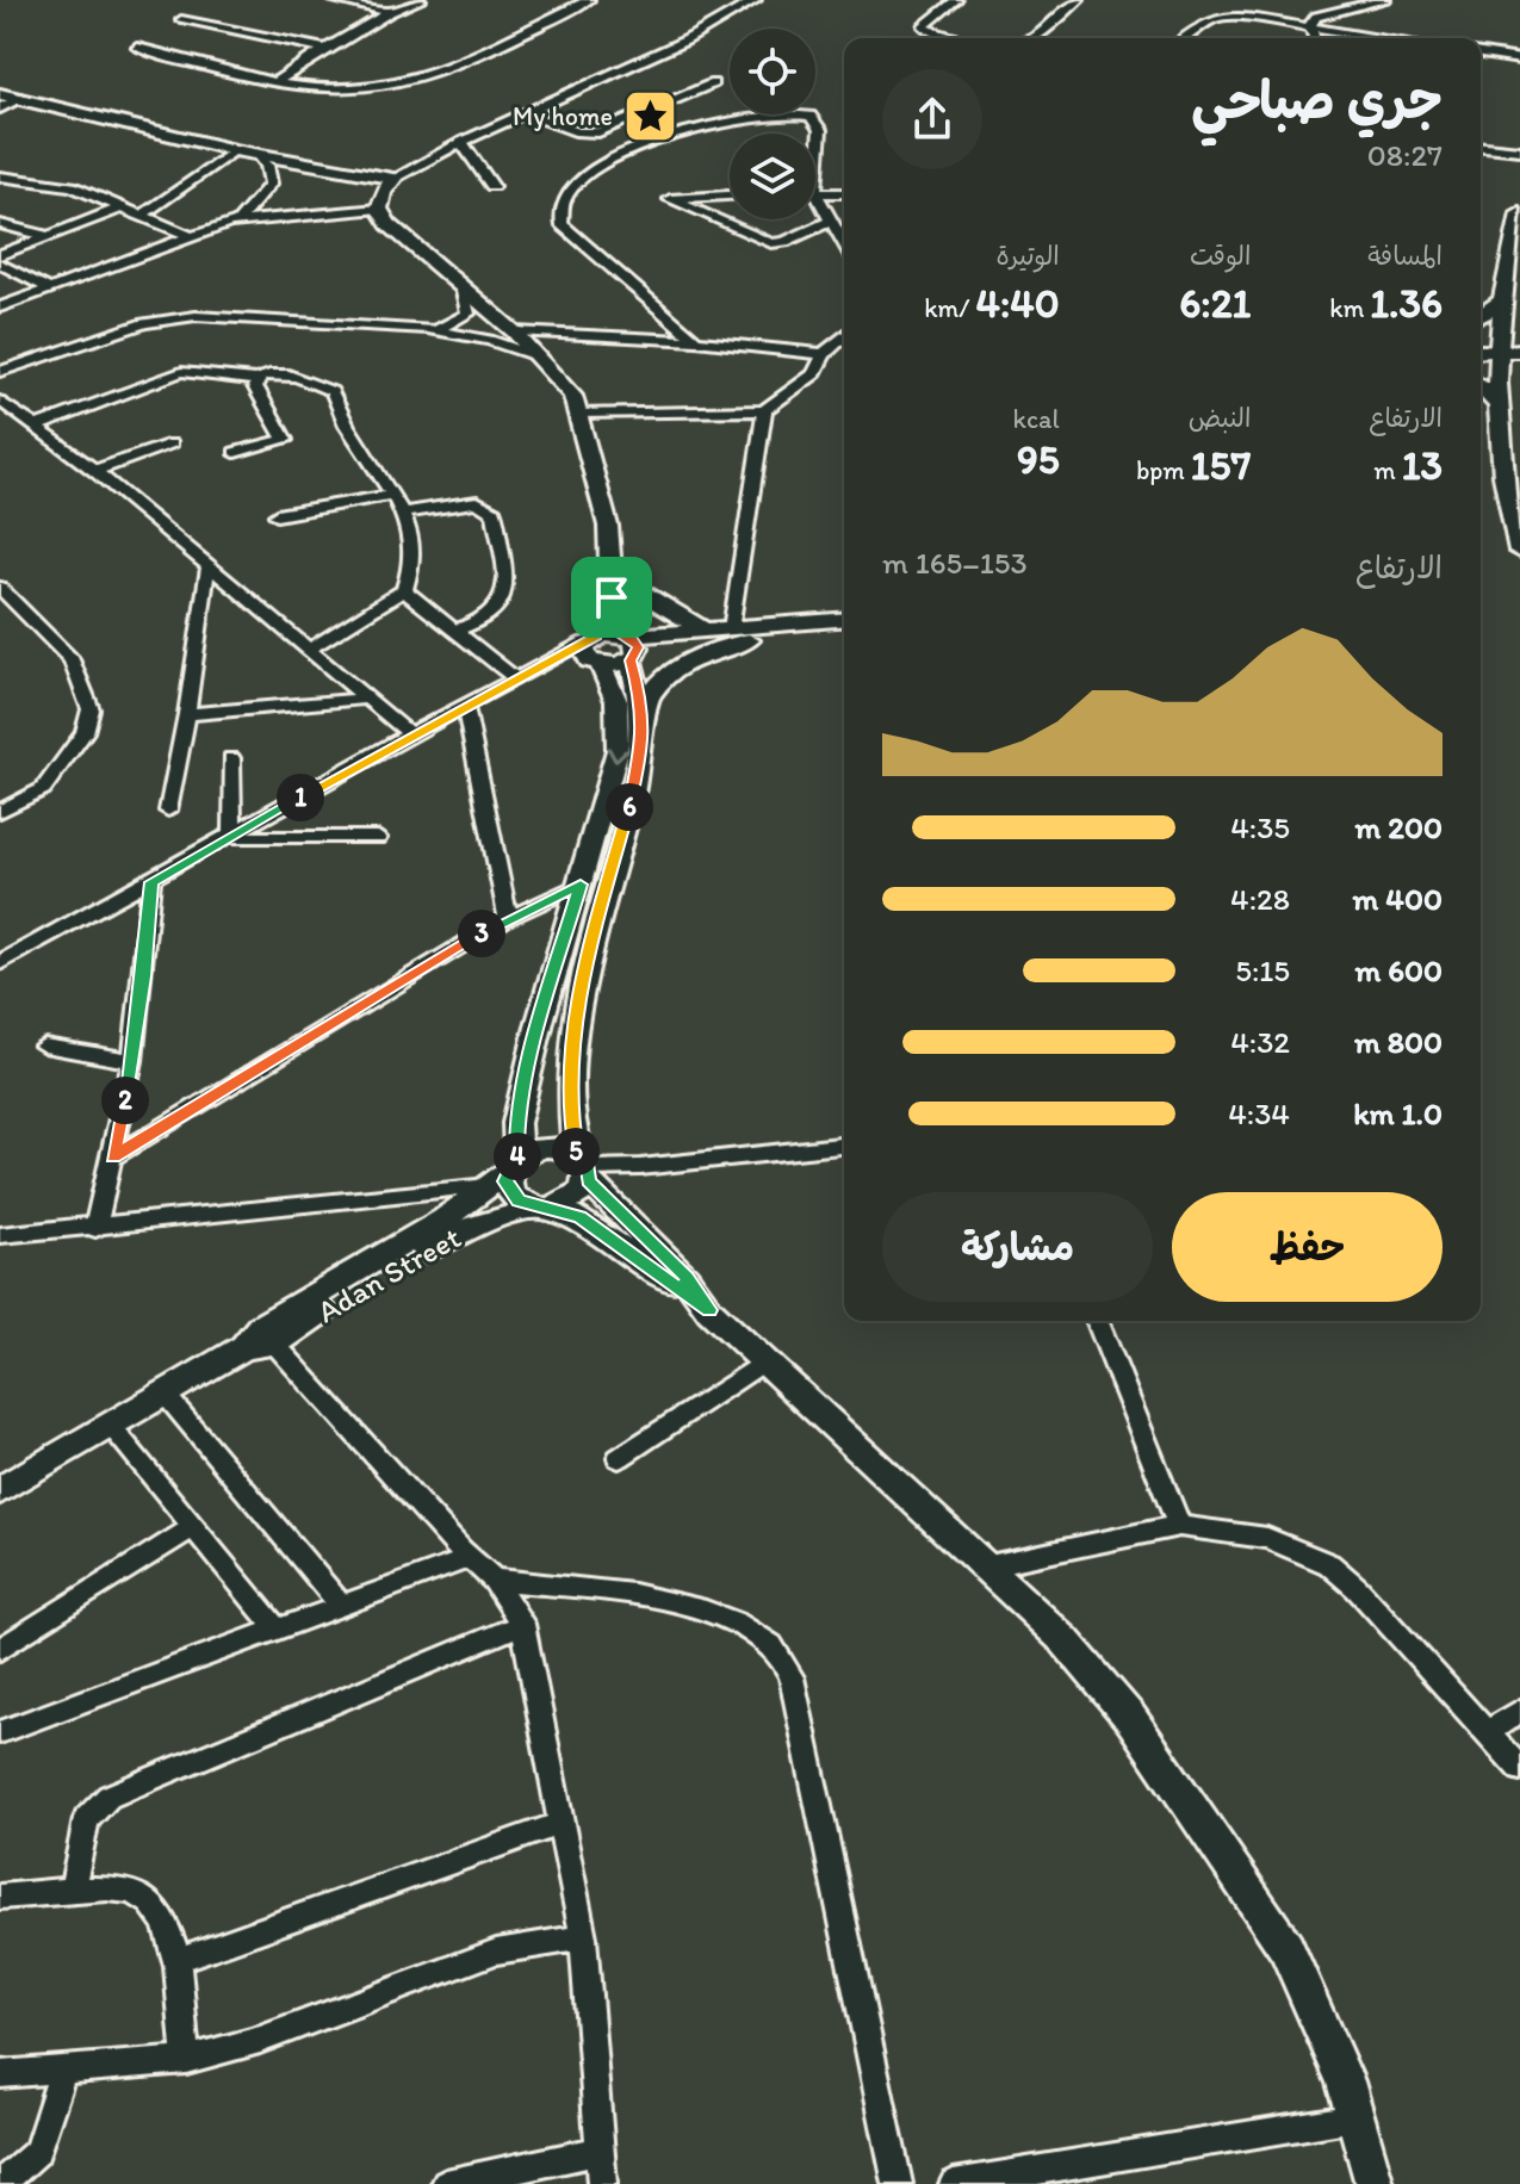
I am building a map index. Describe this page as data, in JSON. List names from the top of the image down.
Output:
{
  "streets": {
    "street": ["Adan Street"]
  },
  "places": {
    "place": ["My home"]
  },
  "page": {
    "heading": ["جري صباحي", "08:27"],
    "stats": [
      ["المسافة", "1.36 km"],
      ["الوقت", "6:21"],
      ["الوتيرة", "4:40 /km"],
      ["الارتفاع", "13 m"],
      ["النبض", "157 bpm"],
      ["kcal", "95"]
    ],
    "chart": ["الارتفاع", "153–165 m"],
    "pins": [
      "1",
      "6",
      "3",
      "2",
      "5",
      "4"
    ],
    "list": [
      {
        "name": "200 m",
        "note": "4:35"
      },
      {
        "name": "400 m",
        "note": "4:28"
      },
      {
        "name": "600 m",
        "note": "5:15"
      },
      {
        "name": "800 m",
        "note": "4:32"
      },
      {
        "name": "1.0 km",
        "note": "4:34"
      }
    ],
    "buttons": ["حفظ", "مشاركة"]
  }
}
